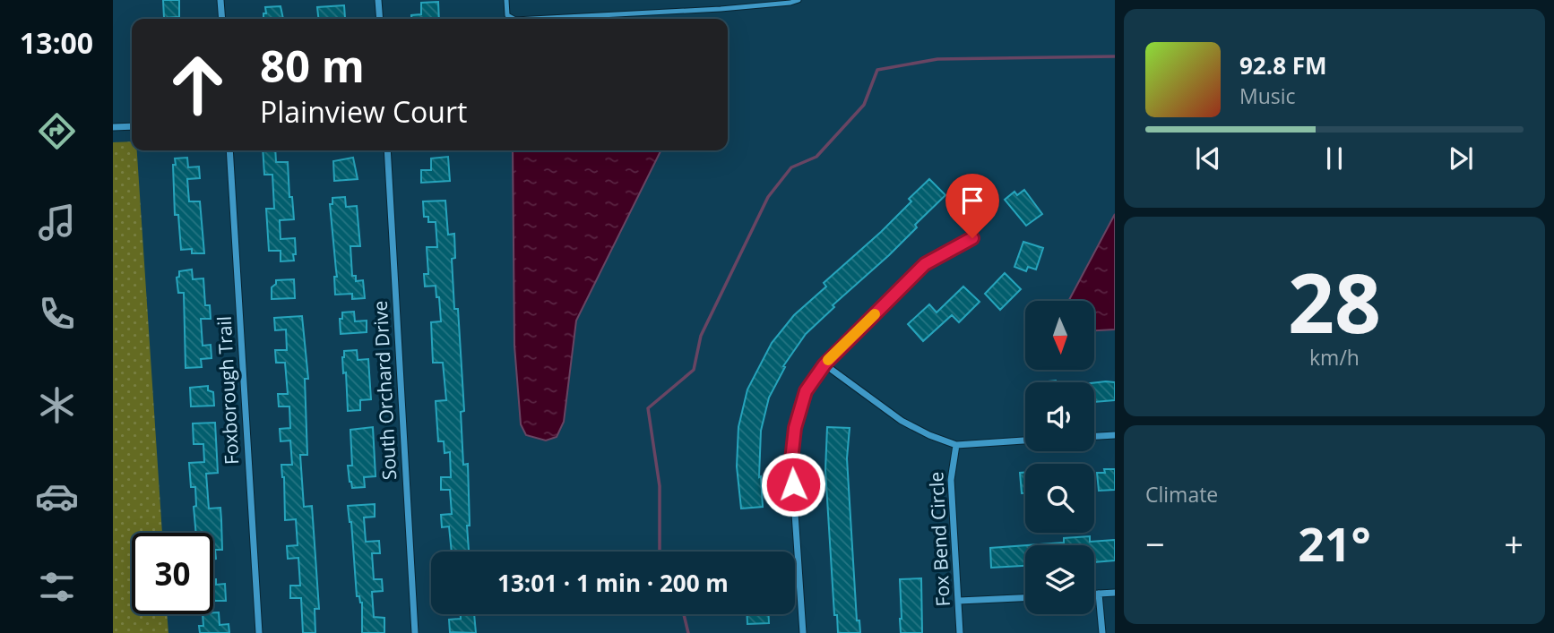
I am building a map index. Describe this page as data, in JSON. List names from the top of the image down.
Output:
{
  "streets": {
    "street": ["Foxborough Trail", "South Orchard Drive", "Fox Bend Circle"]
  },
  "north": "bottom",
  "page": {
    "tabs": "13:00",
    "turn": ["80 m", "Plainview Court"],
    "song": ["92.8 FM", "Music"],
    "tile": [
      ["28", "km/h"],
      "Climate"
    ],
    "heat": ["−", "21°", "+"],
    "limit": "30",
    "trip": "13:01 · 1 min · 200 m"
  }
}
